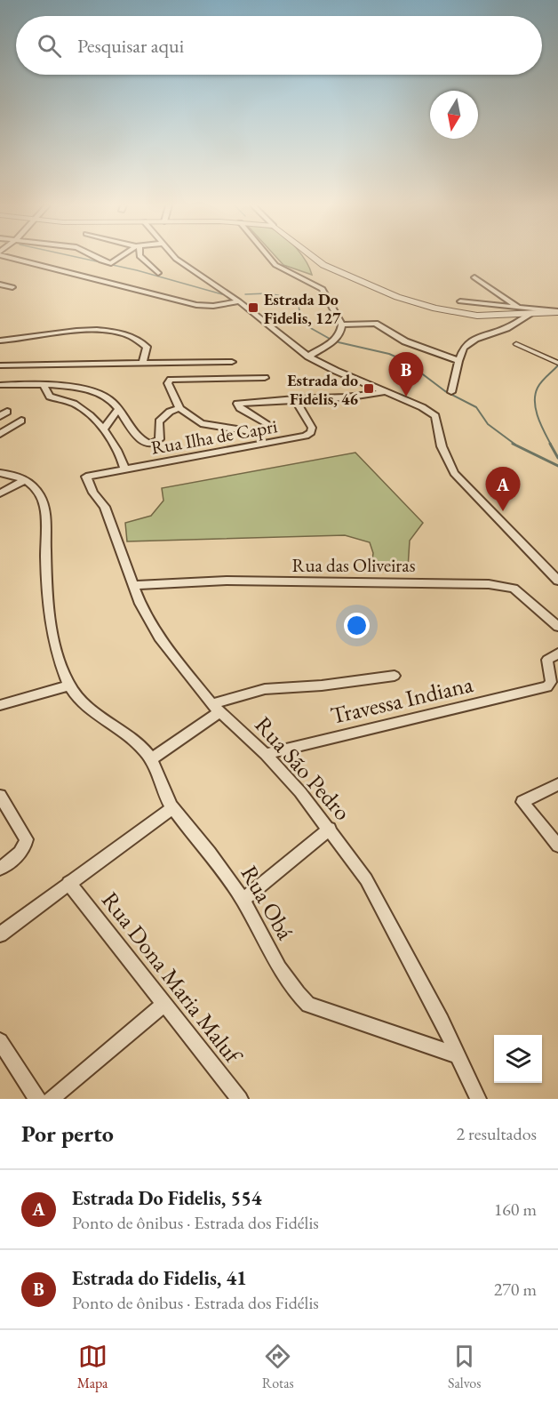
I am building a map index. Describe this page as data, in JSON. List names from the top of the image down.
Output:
{
  "streets": {
    "street": [
      "Rua Ilha de Capri",
      "Rua das Oliveiras",
      "Travessa Indiana",
      "Rua São Pedro",
      "Rua Obá",
      "Rua Dona Maria Maluf"
    ]
  },
  "crossings": [
    ["Rua Ilha de Capri", "Rua São Pedro"],
    ["Rua das Oliveiras", "Rua São Pedro"],
    ["Travessa Indiana", "Rua São Pedro"],
    ["Rua São Pedro", "Rua Obá"]
  ],
  "places": {
    "transit": ["Estrada Do Fidelis, 127", "Estrada do Fidelis, 46"]
  },
  "north": "bottom",
  "page": {
    "search": "Pesquisar aqui",
    "pins": ["B", "A"],
    "heading": ["Por perto", "2 resultados"],
    "list": [
      {
        "mark": "A",
        "name": "Estrada Do Fidelis, 554",
        "note": "Ponto de ônibus · Estrada dos Fidélis",
        "value": "160 m"
      },
      {
        "mark": "B",
        "name": "Estrada do Fidelis, 41",
        "note": "Ponto de ônibus · Estrada dos Fidélis",
        "value": "270 m"
      }
    ],
    "nav": ["Mapa", "Rotas", "Salvos"]
  }
}
